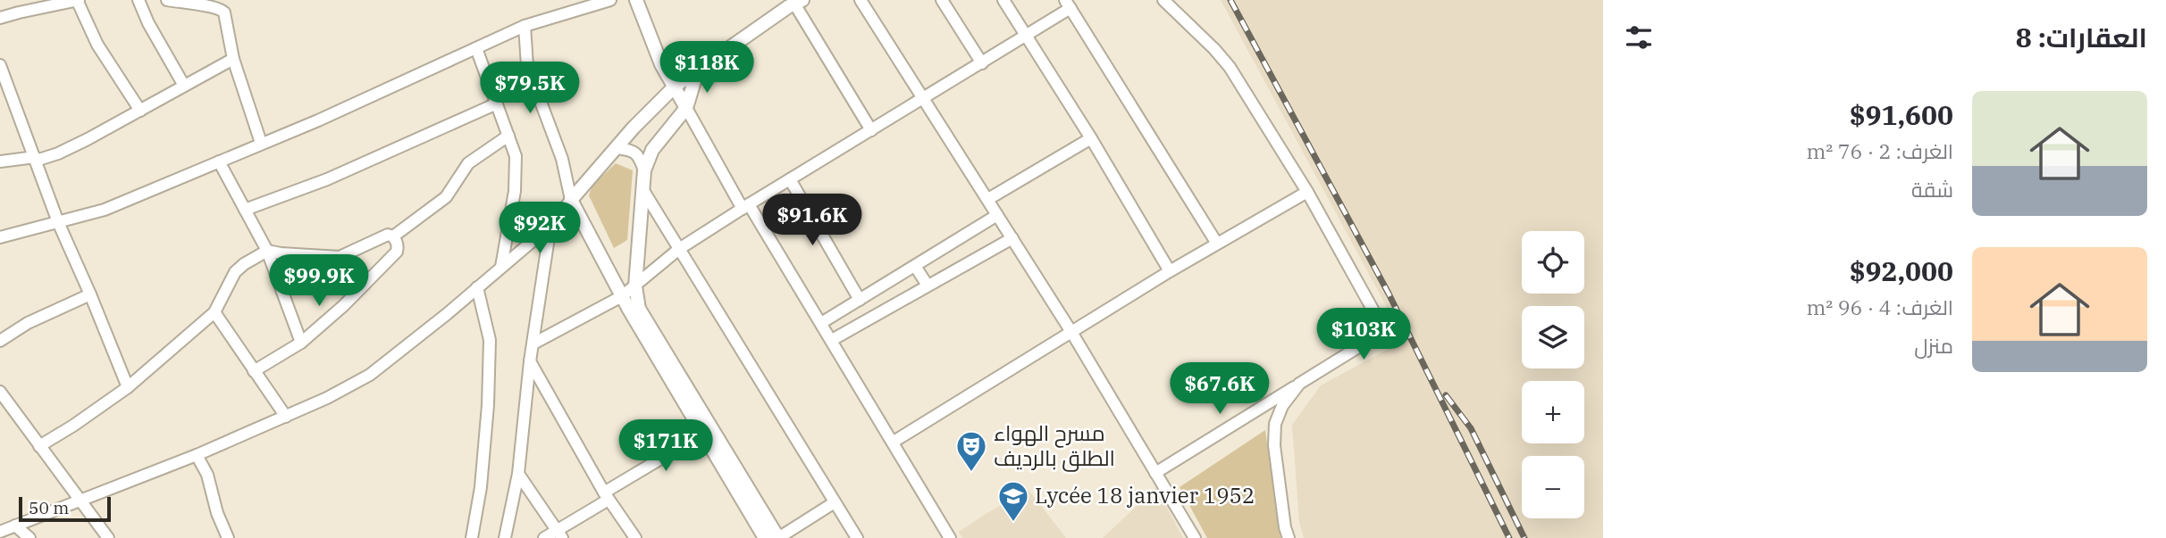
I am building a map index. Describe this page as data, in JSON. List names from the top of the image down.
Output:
{
  "places": {
    "theatre": ["مسرح الهواء الطلق بالرديف"],
    "school or university": ["Lycée 18 janvier 1952"]
  },
  "scale_bar": "50 m",
  "page": {
    "heading": "العقارات: 8",
    "price": [
      "$118K",
      "$79.5K",
      "$91.6K",
      "$92K",
      "$99.9K",
      "$103K",
      "$67.6K",
      "$171K"
    ],
    "list": [
      {
        "name": "$91,600",
        "note": "الغرف: 2 · 76 m² · شقة"
      },
      {
        "name": "$92,000",
        "note": "الغرف: 4 · 96 m² · منزل"
      }
    ],
    "map_buttons": ["+", "−"],
    "scale": "50 m"
  }
}
